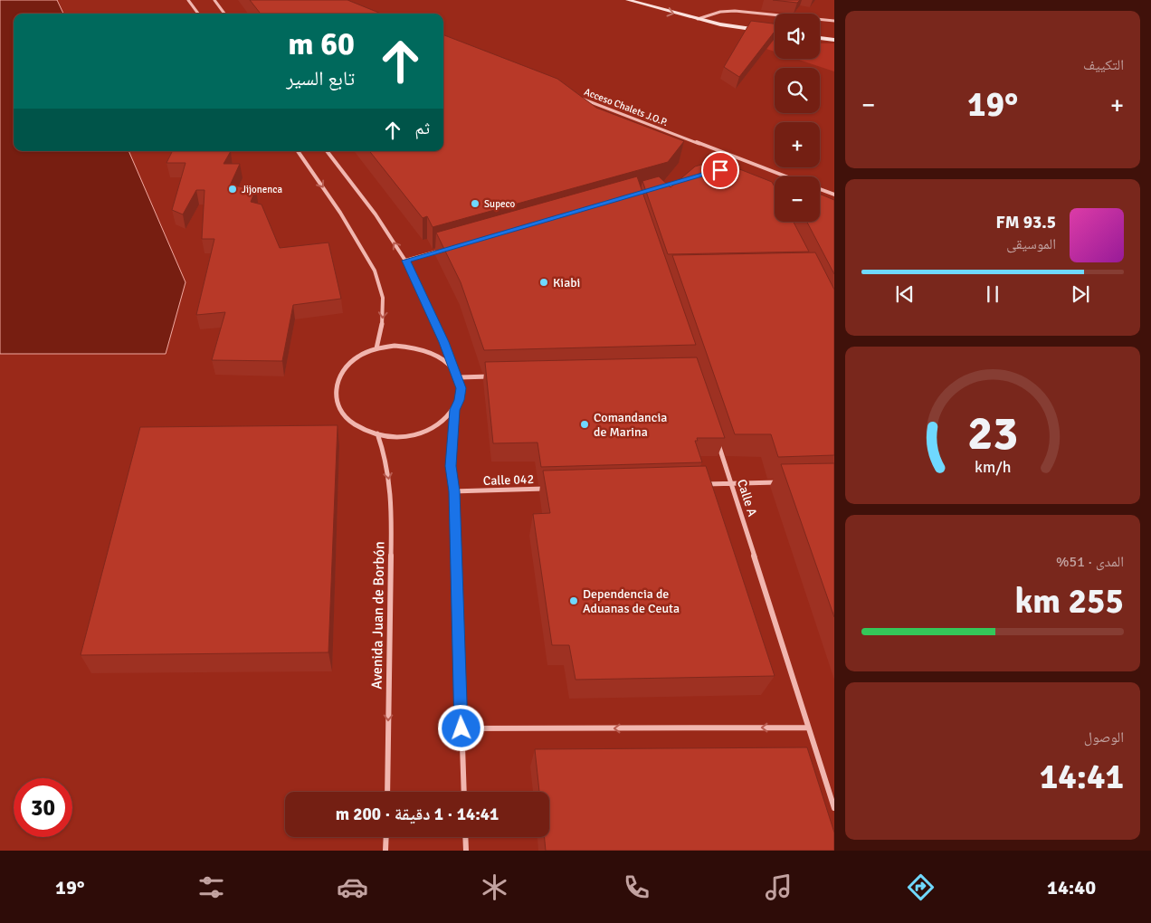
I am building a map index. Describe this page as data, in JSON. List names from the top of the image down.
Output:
{
  "streets": {
    "street": [
      "Acceso Chalets J.O.P.",
      "Calle 042",
      "Calle A",
      "Avenida Juan de Borbón"
    ]
  },
  "one_way": ["Avenida Juan de Borbón"],
  "places": [
    "Jijonenca",
    "Supeco",
    "Kiabi",
    "Comandancia de Marina",
    "Dependencia de Aduanas de Ceuta"
  ],
  "page": {
    "tile": [
      "التكييف",
      ["المدى · 51%", "255 km"],
      ["الوصول", "14:41"]
    ],
    "map_buttons": ["+", "−"],
    "turn": ["60 m", "تابع السير"],
    "heat": ["−", "19°", "+"],
    "then": "ثم",
    "song": ["93.5 FM", "الموسيقى"],
    "limit": "30",
    "trip": "14:41 · 1 دقيقة · 200 m",
    "tabs": ["14:40", "19°"],
    "gauge": ["23", "km/h"]
  }
}
